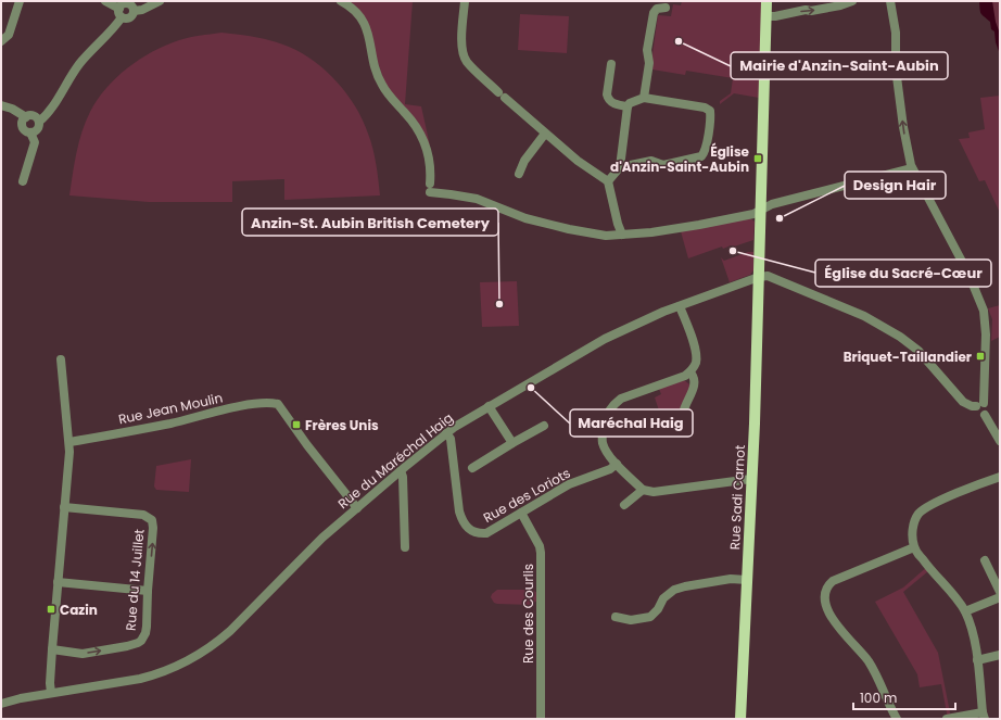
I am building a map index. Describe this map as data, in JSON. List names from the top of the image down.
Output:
{
  "streets": {
    "main road": ["Rue Sadi Carnot"],
    "street": [
      "Rue Jean Moulin",
      "Rue du Maréchal Haig",
      "Rue des Loriots",
      "Rue du 14 Juillet",
      "Rue des Courlis"
    ]
  },
  "crossings": [
    ["Rue Jean Moulin", "Rue du Maréchal Haig"],
    ["Rue du Maréchal Haig", "Rue des Loriots"],
    ["Rue du Maréchal Haig", "Rue Sadi Carnot"],
    ["Rue des Loriots", "Rue des Courlis"]
  ],
  "places": {
    "other": [
      "Mairie d'Anzin-Saint-Aubin",
      "Design Hair",
      "Église du Sacré-Cœur",
      "Anzin-St. Aubin British Cemetery",
      "Maréchal Haig"
    ],
    "transit": [
      "Église d'Anzin-Saint-Aubin",
      "Briquet-Taillandier",
      "Frères Unis",
      "Cazin"
    ]
  },
  "scale_bar": "100 m"
}
